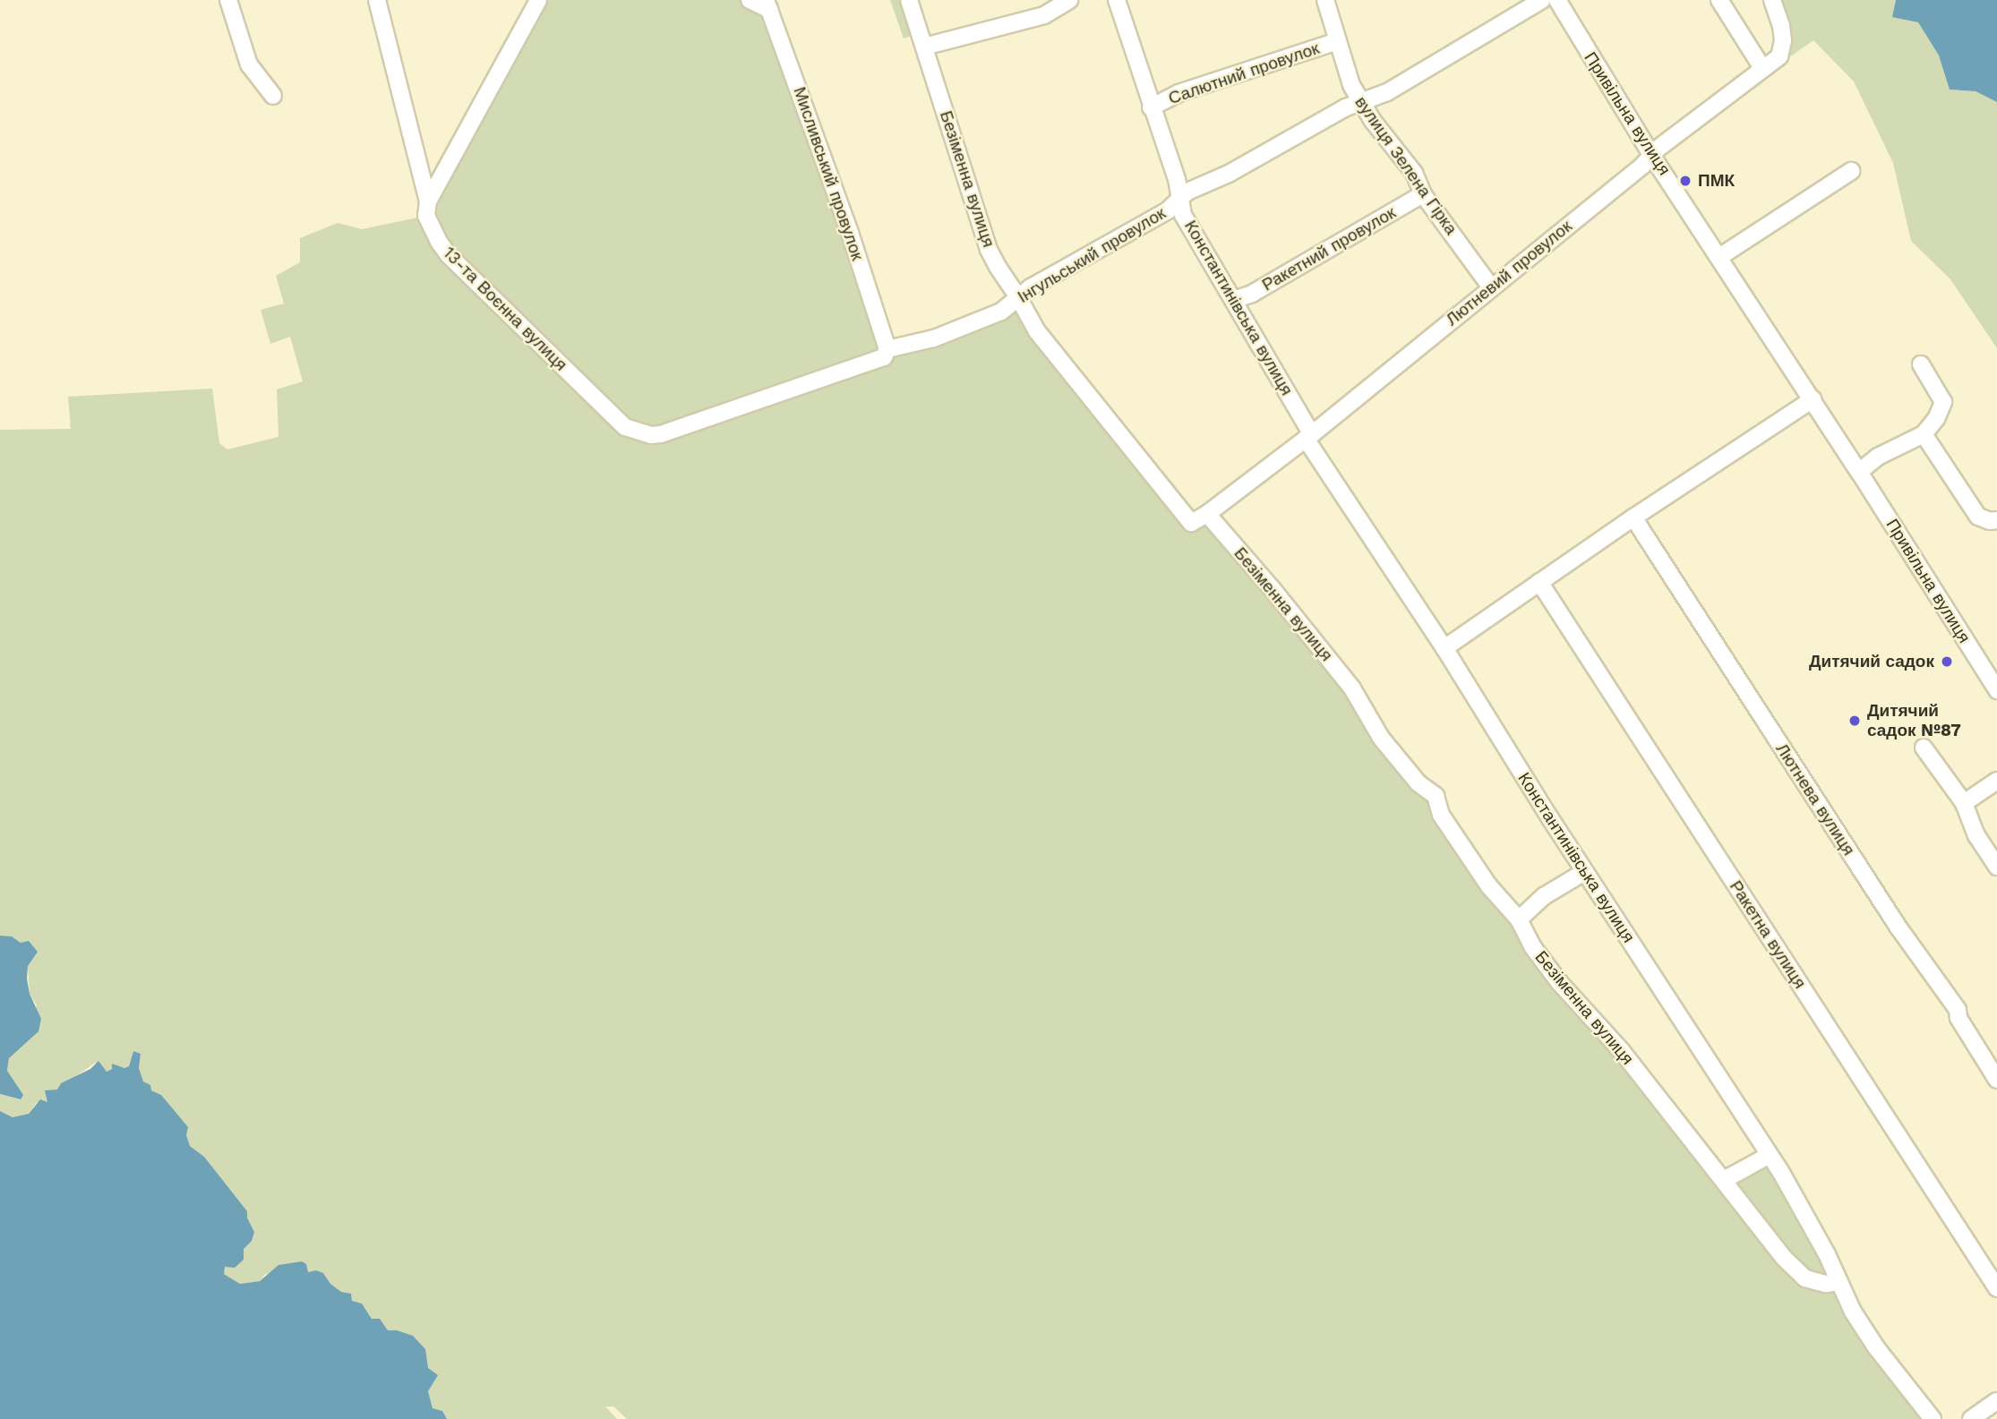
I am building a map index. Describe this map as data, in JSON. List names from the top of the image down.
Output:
{
  "streets": {
    "street": [
      "Салютний провулок",
      "Привільна вулиця",
      "вулиця Зелена Гірка",
      "Мисливський провулок",
      "Безіменна вулиця",
      "Ракетний провулок",
      "Інгульський провулок",
      "Лютневий провулок",
      "Константинівська вулиця",
      "13-та Воєнна вулиця",
      "Лютнева вулиця",
      "Ракетна вулиця"
    ]
  },
  "crossings": [
    ["Салютний провулок", "вулиця Зелена Гірка"],
    ["Салютний провулок", "Константинівська вулиця"],
    ["Привільна вулиця", "Лютневий провулок"],
    ["вулиця Зелена Гірка", "Ракетний провулок"],
    ["вулиця Зелена Гірка", "Інгульський провулок"],
    ["вулиця Зелена Гірка", "Лютневий провулок"],
    ["Мисливський провулок", "Інгульський провулок"],
    ["Безіменна вулиця", "Інгульський провулок"],
    ["Безіменна вулиця", "Лютневий провулок"],
    ["Безіменна вулиця", "Константинівська вулиця"],
    ["Ракетний провулок", "Константинівська вулиця"],
    ["Інгульський провулок", "Константинівська вулиця"],
    ["Інгульський провулок", "13-та Воєнна вулиця"],
    ["Лютневий провулок", "Константинівська вулиця"]
  ],
  "places": ["ПМК", "Дитячий садок", "Дитячий садок №87"]
}
